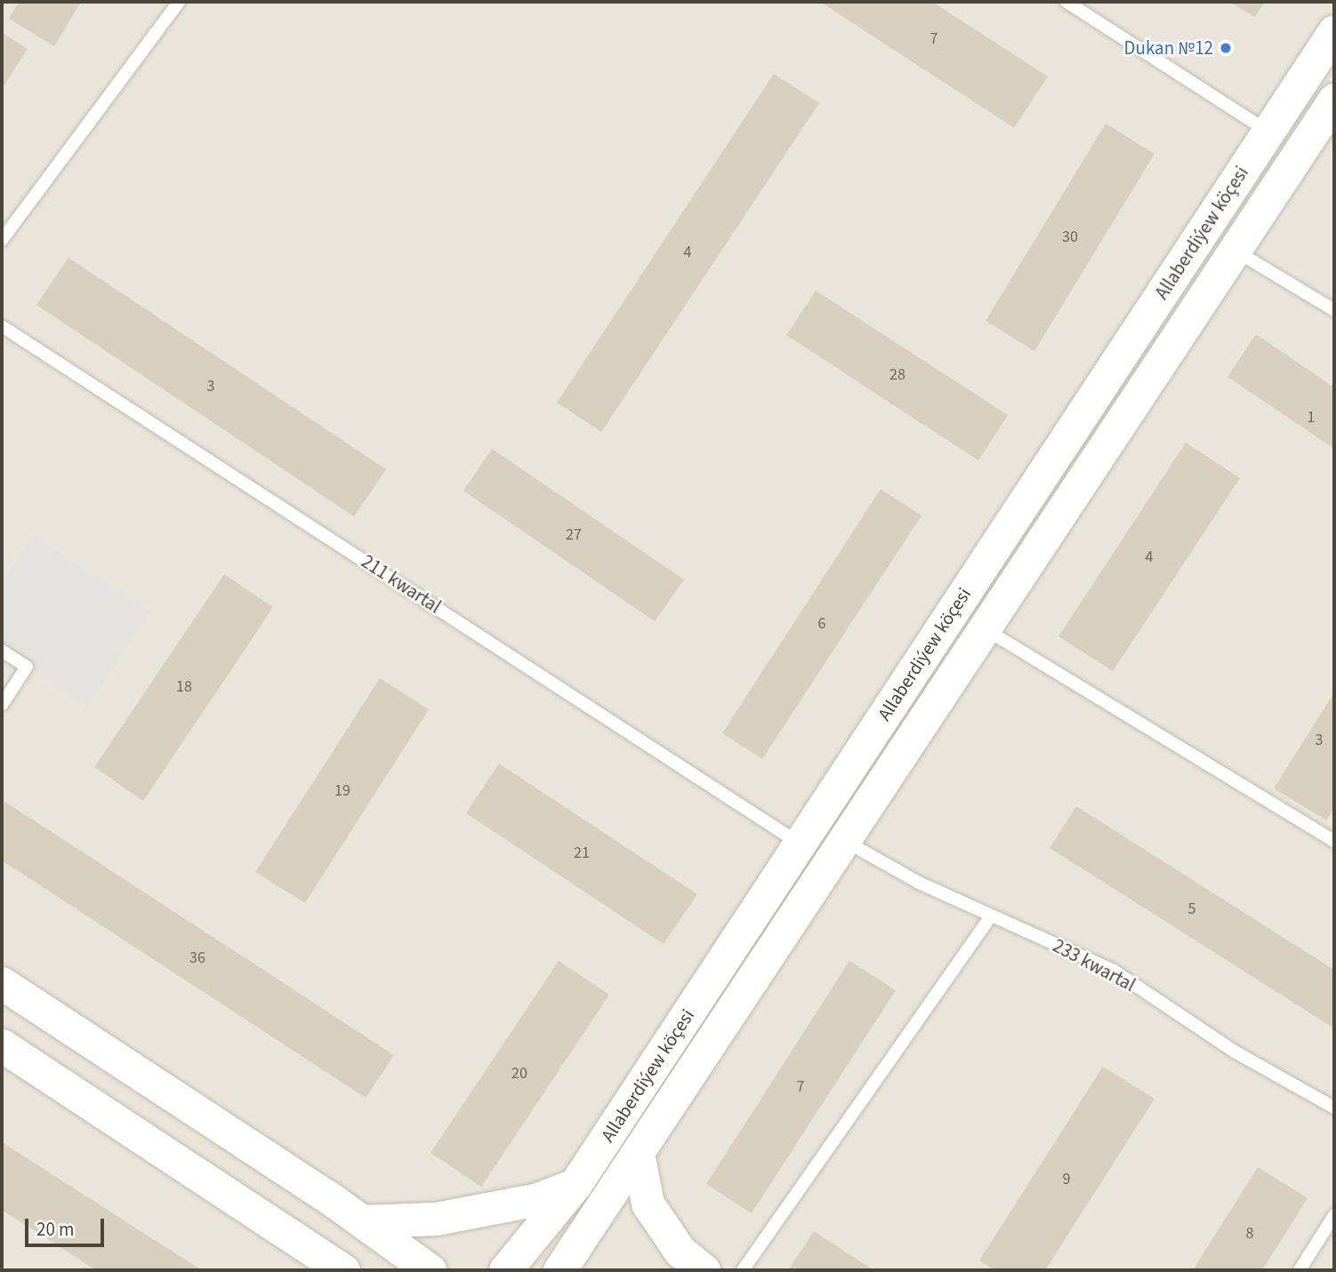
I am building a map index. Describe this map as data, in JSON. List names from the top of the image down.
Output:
{
  "streets": {
    "street": ["Allaberdiýew köçesi"],
    "lane": ["211 kwartal", "233 kwartal"]
  },
  "crossings": [
    ["Allaberdiýew köçesi", "211 kwartal"],
    ["Allaberdiýew köçesi", "233 kwartal"]
  ],
  "places": ["Dukan №12"],
  "house_numbers": [
    "7",
    "30",
    "4",
    "28",
    "3",
    "1",
    "27",
    "4",
    "6",
    "18",
    "3",
    "19",
    "21",
    "5",
    "36",
    "20",
    "7",
    "9",
    "8"
  ],
  "scale_bar": "20 m"
}
